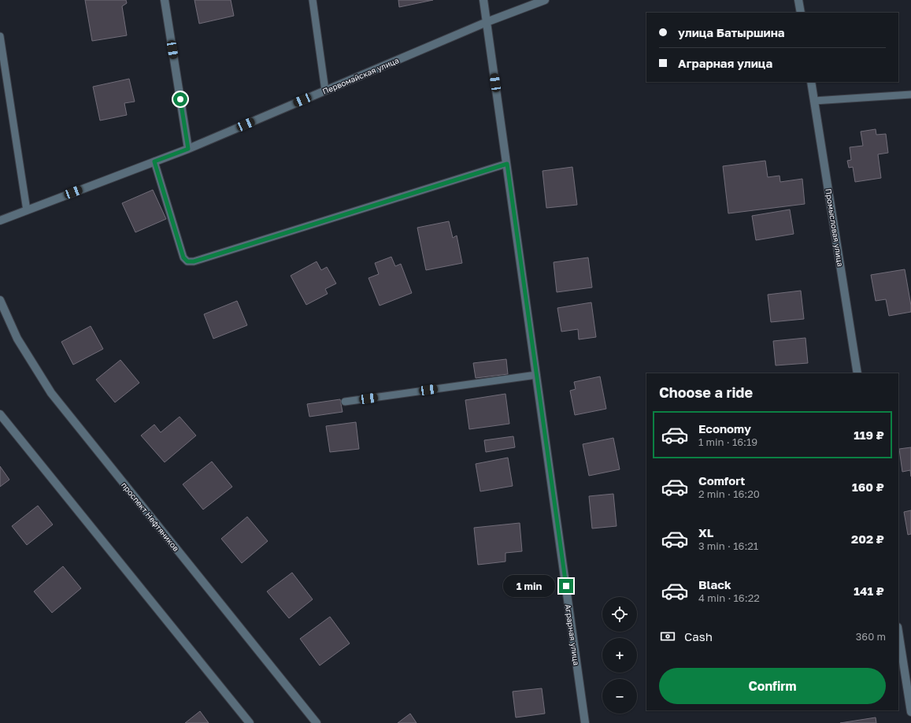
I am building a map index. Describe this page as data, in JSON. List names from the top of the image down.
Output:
{
  "streets": {
    "street": [
      "Первомайская улица",
      "Промысловая улица",
      "проспект Нефтяников",
      "Аграрная улица"
    ]
  },
  "crossings": [
    ["Первомайская улица", "Аграрная улица"]
  ],
  "page": {
    "banner": ["улица Батыршина", "Аграрная улица"],
    "heading": "Choose a ride",
    "list": [
      {
        "name": "Economy",
        "note": "1 min · 16:19",
        "value": "119 ₽"
      },
      {
        "name": "Comfort",
        "note": "2 min · 16:20",
        "value": "160 ₽"
      },
      {
        "name": "XL",
        "note": "3 min · 16:21",
        "value": "202 ₽"
      },
      {
        "name": "Black",
        "note": "4 min · 16:22",
        "value": "141 ₽"
      }
    ],
    "bubble": "1 min",
    "map_buttons": ["+", "−"],
    "pay": ["Cash", "360 m"],
    "buttons": "Confirm"
  }
}
